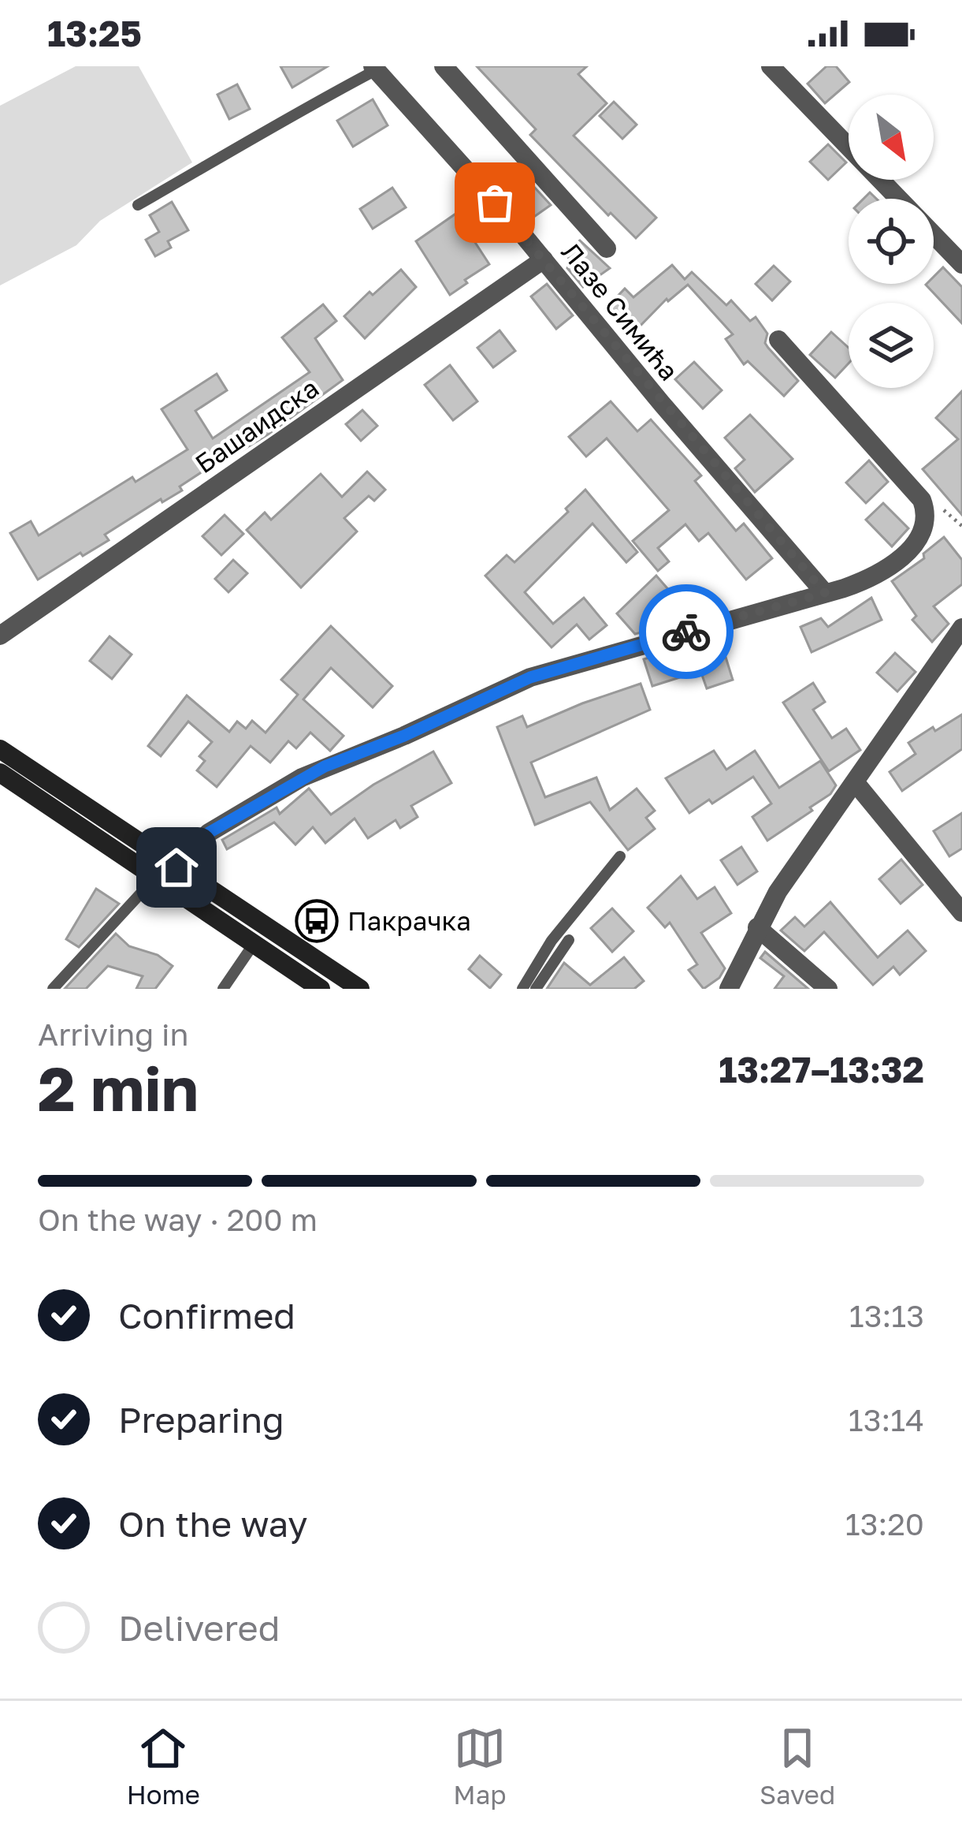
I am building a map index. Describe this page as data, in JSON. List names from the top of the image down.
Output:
{
  "streets": {
    "street": ["Лазе Симића", "Башаидска"]
  },
  "crossings": [
    ["Лазе Симића", "Башаидска"]
  ],
  "places": {
    "bus stop": ["Пакрачка"]
  },
  "north": "bottom right",
  "page": {
    "status": "13:25",
    "heading": ["2 min", "Arriving in", "13:27–13:32"],
    "bar": "On the way · 200 m",
    "list": [
      ["Confirmed", "13:13"],
      ["Preparing", "13:14"],
      ["On the way", "13:20"],
      "Delivered"
    ],
    "tabs": ["Home", "Map", "Saved"]
  }
}
